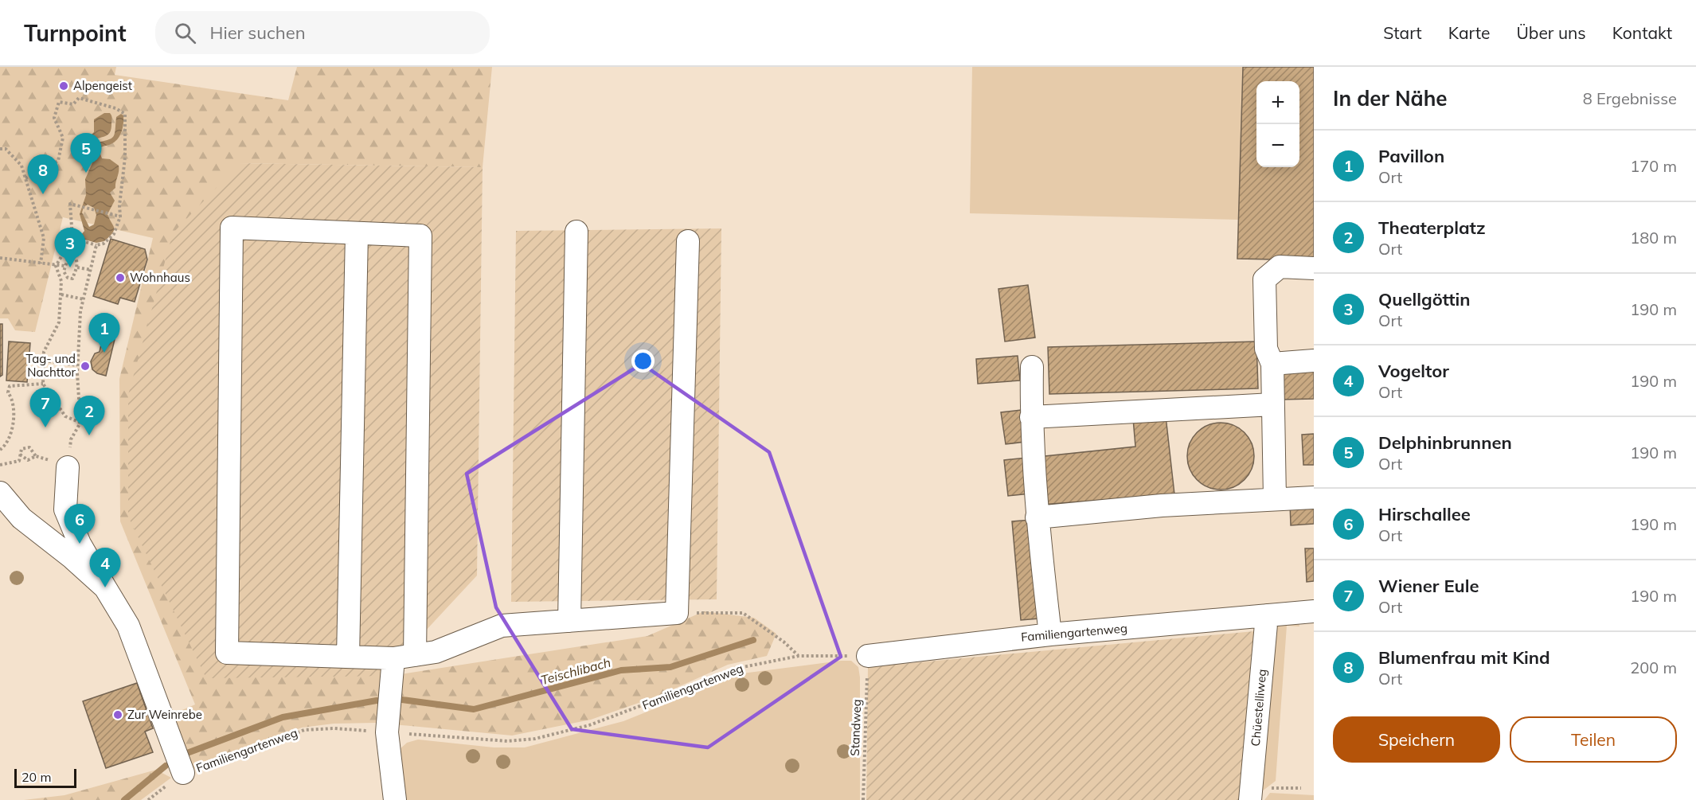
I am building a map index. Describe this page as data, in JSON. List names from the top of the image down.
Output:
{
  "streets": {
    "street": ["Familiengartenweg", "Chüestelliweg"],
    "path": ["Standweg"]
  },
  "crossings": [
    ["Familiengartenweg", "Chüestelliweg"],
    ["Familiengartenweg", "Standweg"]
  ],
  "water": ["Teischlibach"],
  "places": [
    "Alpengeist",
    "Wohnhaus",
    "Tag- und Nachttor",
    "Zur Weinrebe"
  ],
  "scale_bar": "20 m",
  "page": {
    "header": "Turnpoint",
    "search": "Hier suchen",
    "nav": [
      "Start",
      "Karte",
      "Über uns",
      "Kontakt"
    ],
    "heading": ["In der Nähe", "8 Ergebnisse"],
    "map_buttons": ["+", "−"],
    "list": [
      {
        "mark": "1",
        "name": "Pavillon",
        "note": "Ort",
        "value": "170 m"
      },
      {
        "mark": "2",
        "name": "Theaterplatz",
        "note": "Ort",
        "value": "180 m"
      },
      {
        "mark": "3",
        "name": "Quellgöttin",
        "note": "Ort",
        "value": "190 m"
      },
      {
        "mark": "4",
        "name": "Vogeltor",
        "note": "Ort",
        "value": "190 m"
      },
      {
        "mark": "5",
        "name": "Delphinbrunnen",
        "note": "Ort",
        "value": "190 m"
      },
      {
        "mark": "6",
        "name": "Hirschallee",
        "note": "Ort",
        "value": "190 m"
      },
      {
        "mark": "7",
        "name": "Wiener Eule",
        "note": "Ort",
        "value": "190 m"
      },
      {
        "mark": "8",
        "name": "Blumenfrau mit Kind",
        "note": "Ort",
        "value": "200 m"
      }
    ],
    "pins": [
      "5",
      "8",
      "3",
      "1",
      "7",
      "2",
      "6",
      "4"
    ],
    "buttons": ["Speichern", "Teilen"],
    "scale": "20 m"
  }
}
